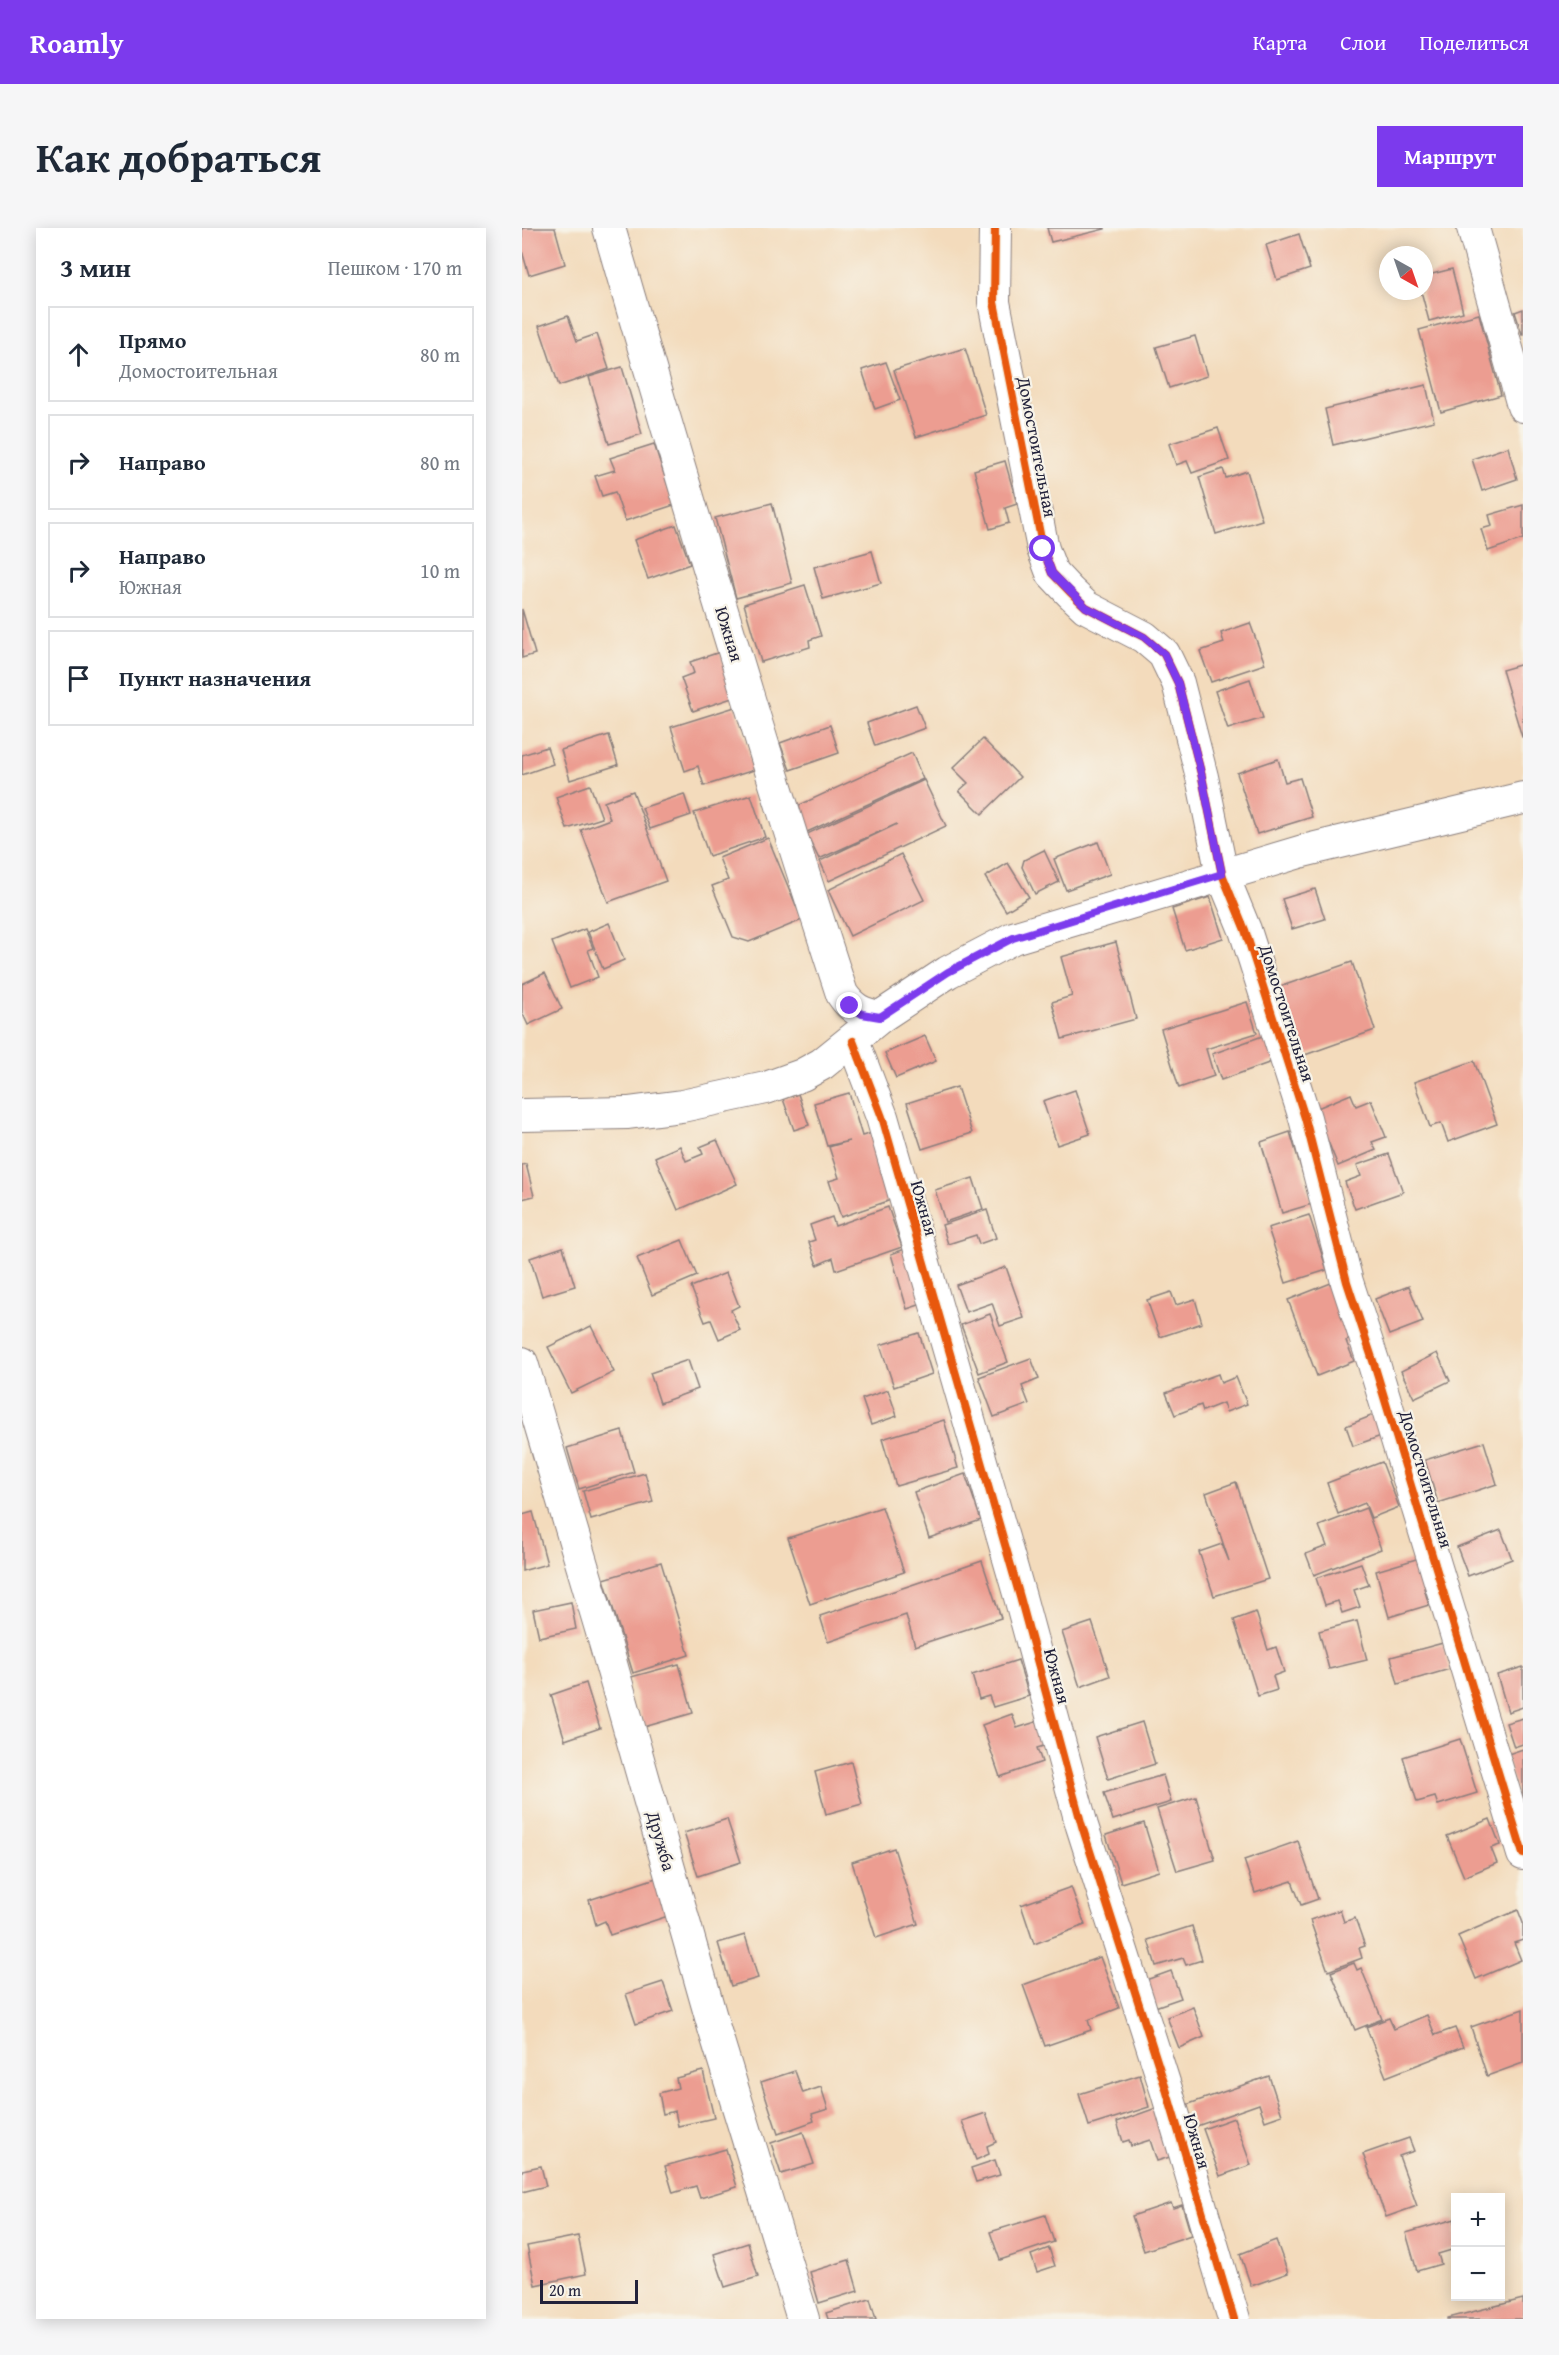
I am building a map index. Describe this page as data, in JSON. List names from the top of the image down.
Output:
{
  "streets": {
    "street": ["Домостоительная", "Южная", "Дружба"]
  },
  "scale_bar": "20 m",
  "north": "bottom right",
  "page": {
    "header": "Roamly",
    "nav": ["Карта", "Слои", "Поделиться"],
    "title": "Как добраться",
    "buttons": "Маршрут",
    "heading": ["3 мин", "Пешком · 170 m"],
    "list": [
      ["Прямо", "Домостоительная", "80 m"],
      ["Направо", "80 m"],
      ["Направо", "Южная", "10 m"],
      "Пункт назначения"
    ],
    "map_buttons": ["+", "−"],
    "scale": "20 m"
  }
}
